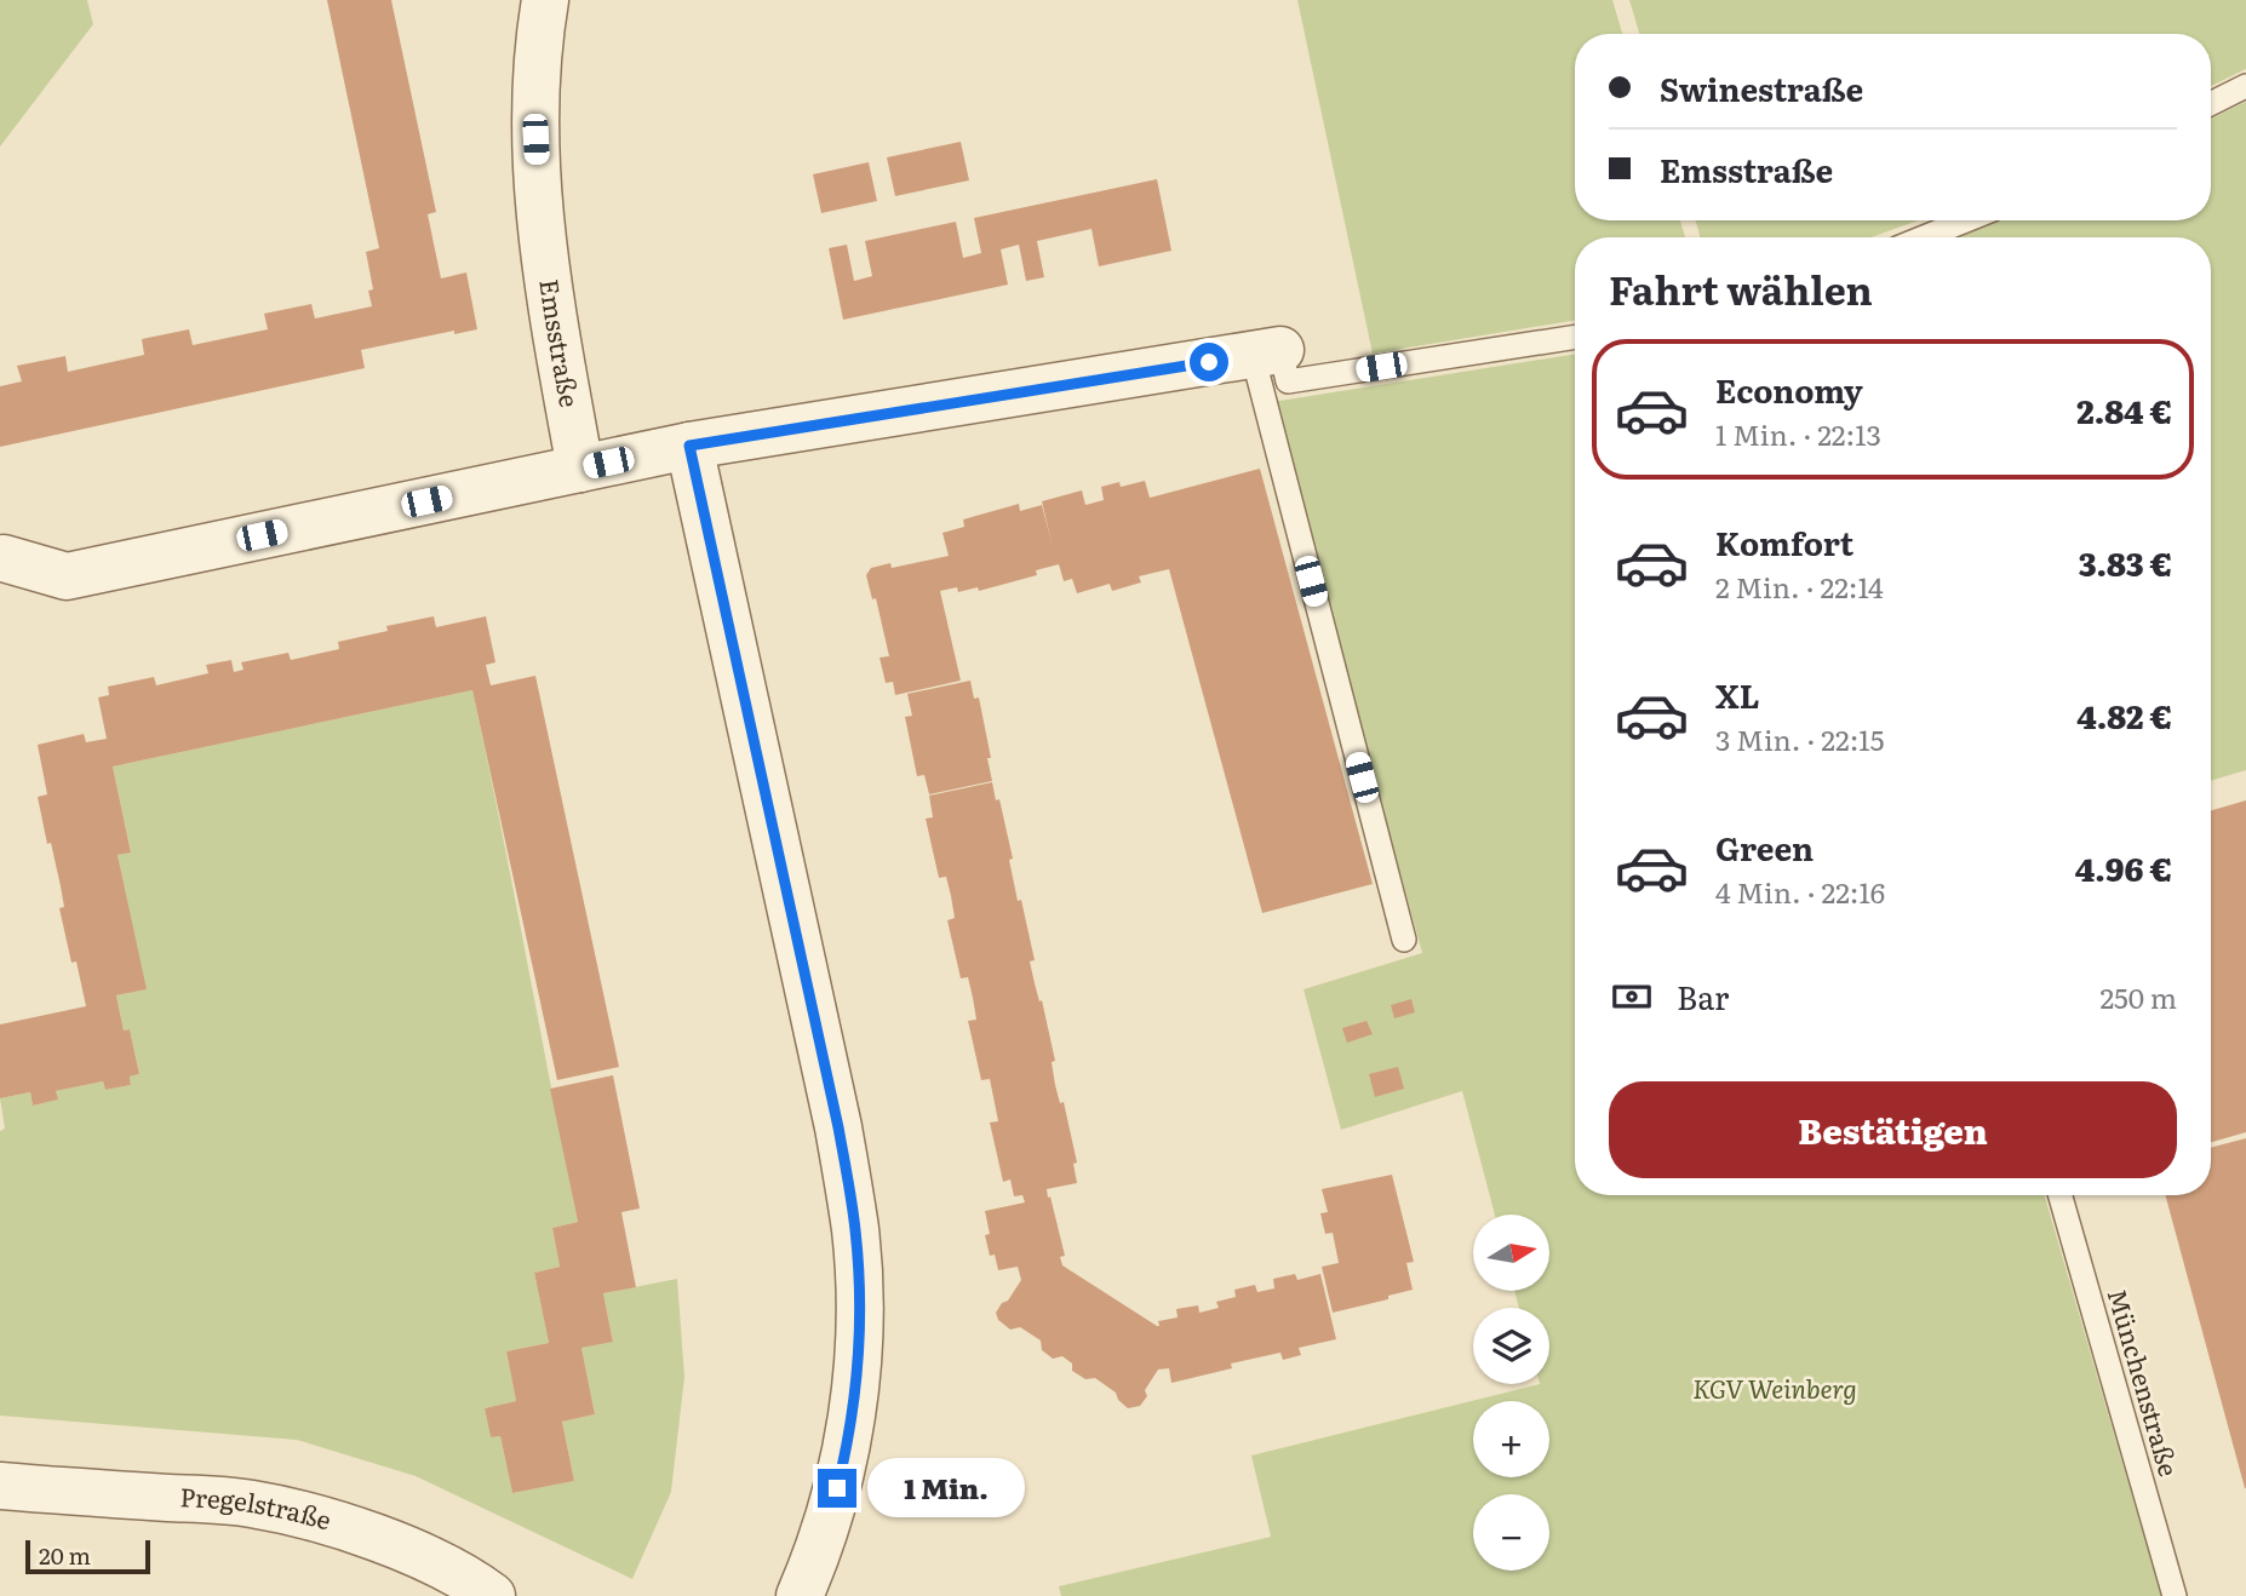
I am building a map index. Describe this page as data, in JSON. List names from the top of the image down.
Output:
{
  "streets": {
    "street": ["Emsstraße", "Pregelstraße"],
    "lane": ["Münchenstraße"]
  },
  "parks": ["KGV Weinberg"],
  "scale_bar": "20 m",
  "north": "right",
  "page": {
    "banner": ["Swinestraße", "Emsstraße"],
    "heading": "Fahrt wählen",
    "list": [
      {
        "name": "Economy",
        "note": "1 Min. · 22:13",
        "value": "2.84 €"
      },
      {
        "name": "Komfort",
        "note": "2 Min. · 22:14",
        "value": "3.83 €"
      },
      {
        "name": "XL",
        "note": "3 Min. · 22:15",
        "value": "4.82 €"
      },
      {
        "name": "Green",
        "note": "4 Min. · 22:16",
        "value": "4.96 €"
      }
    ],
    "pay": ["Bar", "250 m"],
    "buttons": "Bestätigen",
    "map_buttons": ["+", "−"],
    "bubble": "1 Min.",
    "scale": "20 m"
  }
}
